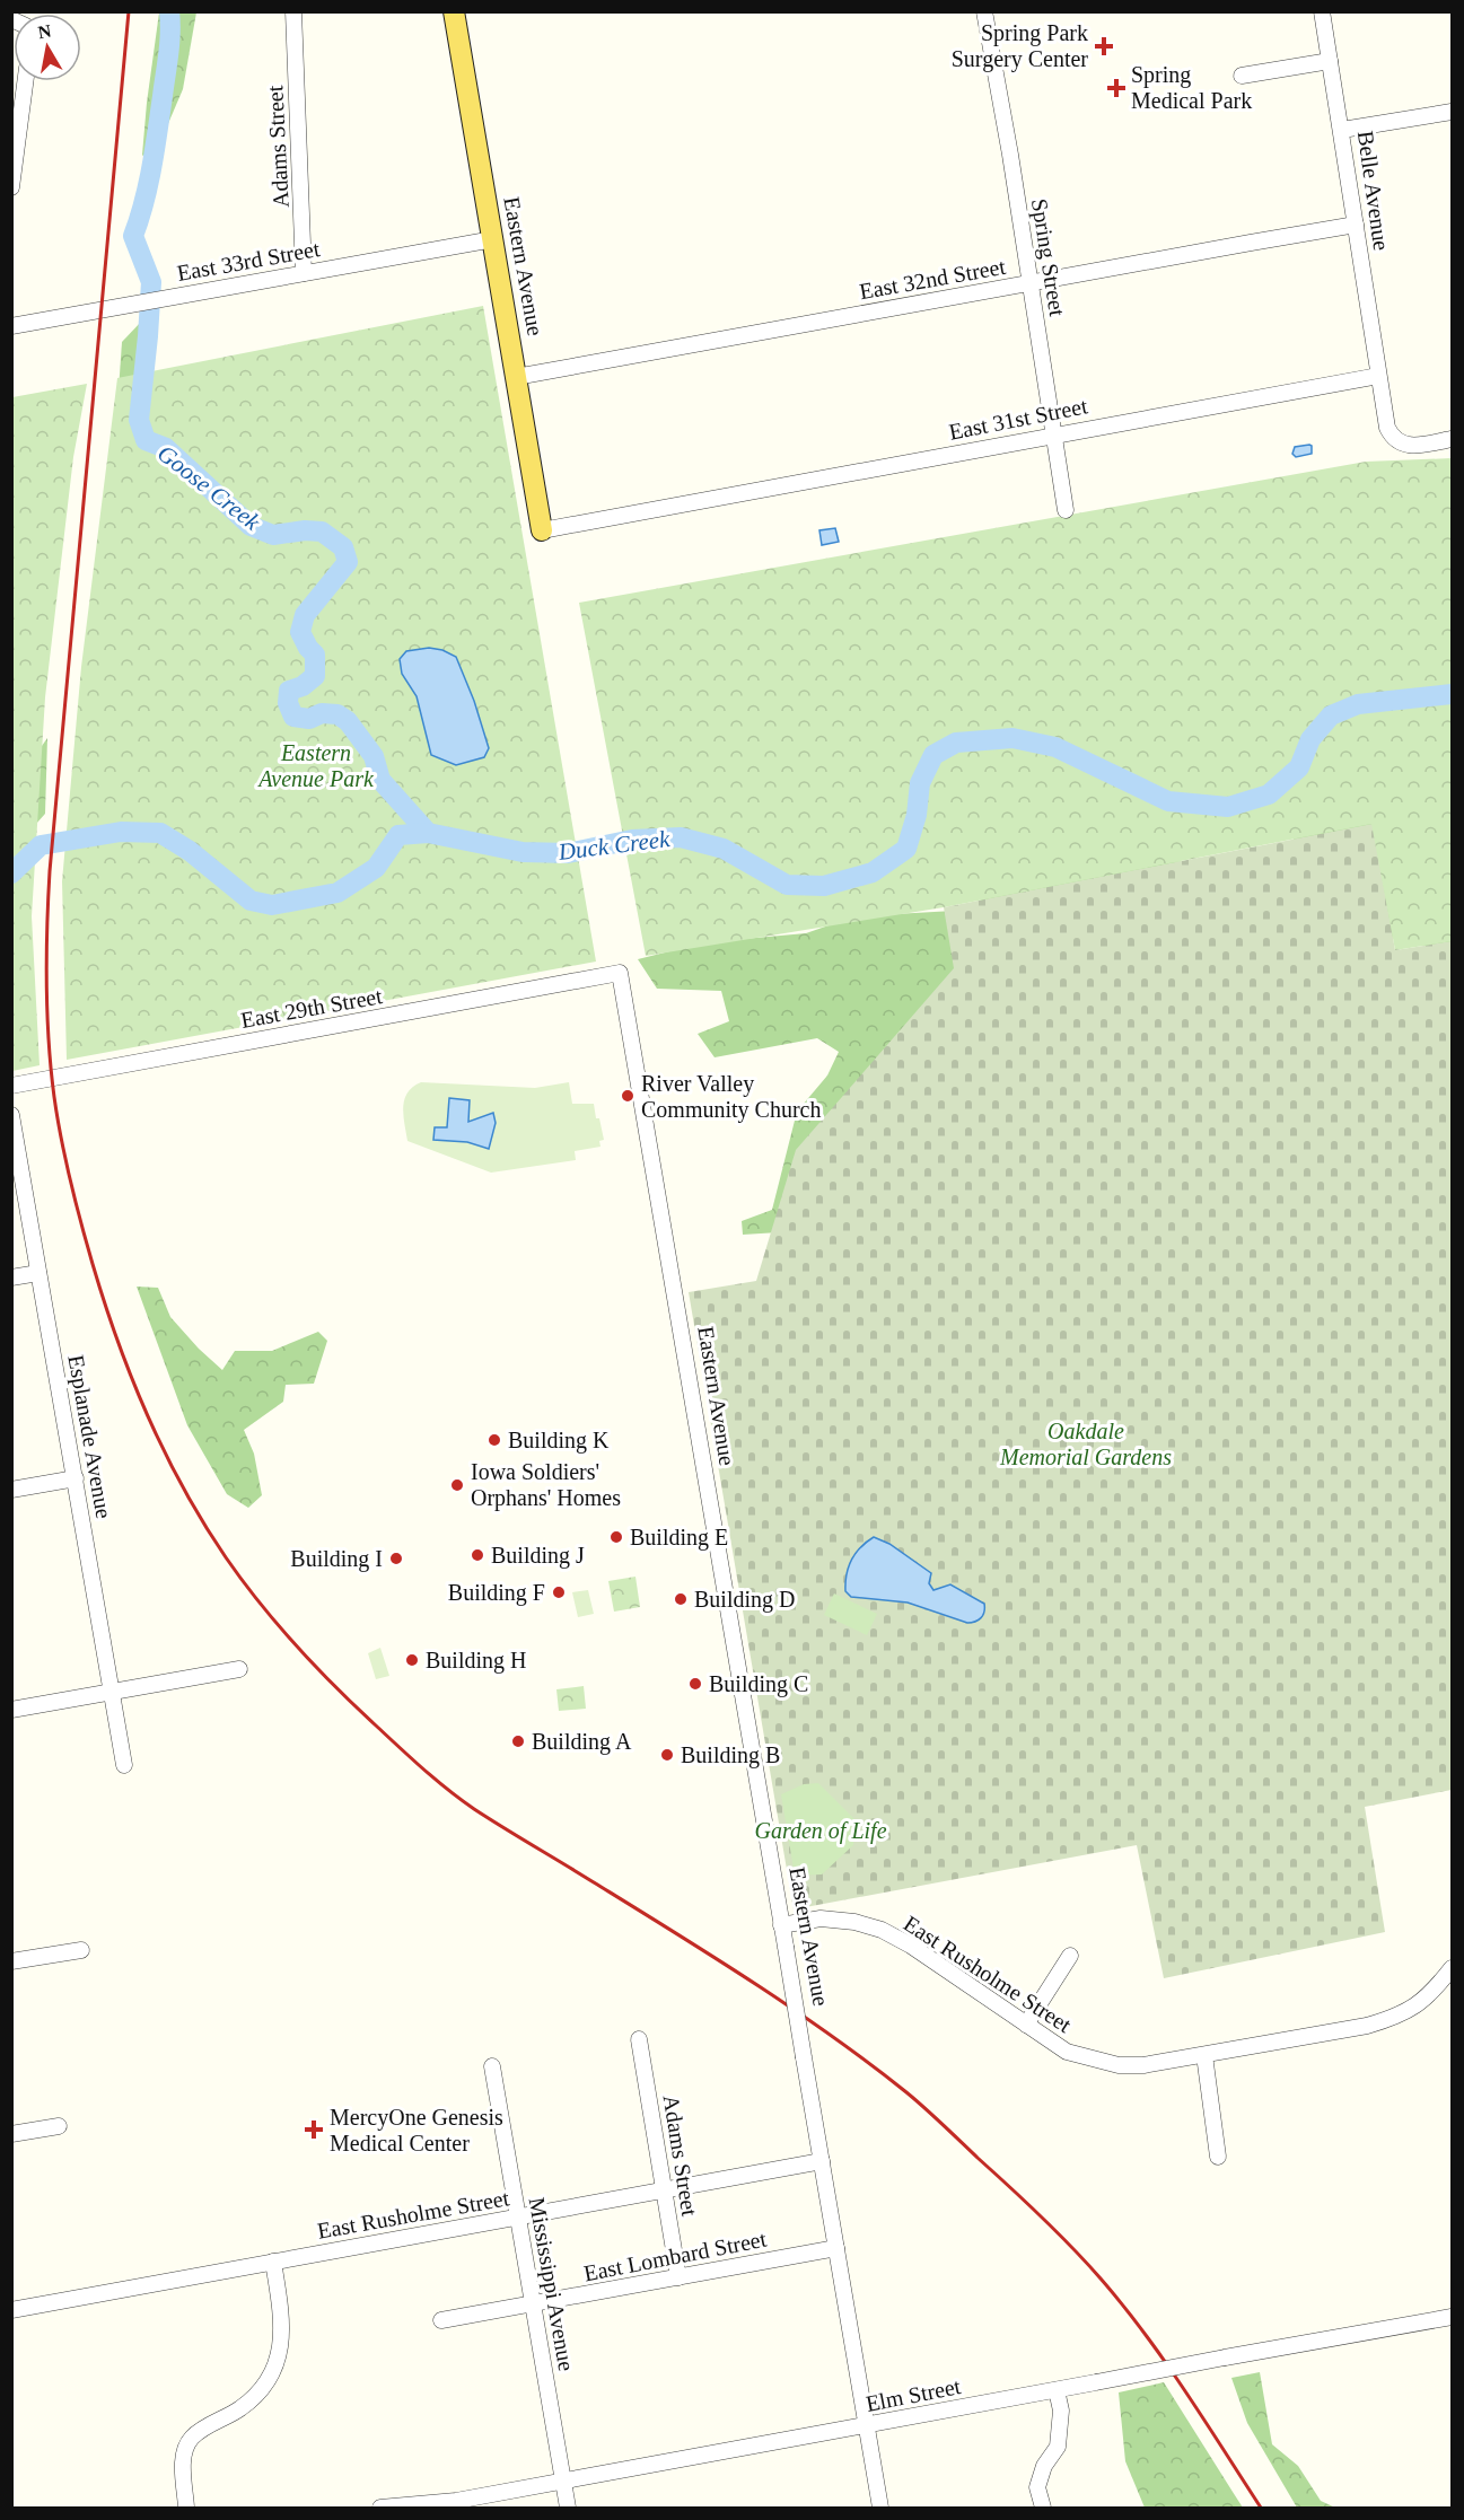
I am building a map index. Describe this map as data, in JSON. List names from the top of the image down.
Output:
{
  "streets": {
    "main road": ["Eastern Avenue"],
    "street": [
      "Adams Street",
      "Belle Avenue",
      "Spring Street",
      "East 33rd Street",
      "East 32nd Street",
      "East 31st Street",
      "East 29th Street",
      "Esplanade Avenue",
      "East Rusholme Street",
      "East Lombard Street",
      "Mississippi Avenue",
      "Elm Street"
    ]
  },
  "crossings": [
    ["Adams Street", "East 33rd Street"],
    ["Adams Street", "East Rusholme Street"],
    ["Adams Street", "East Lombard Street"],
    ["Belle Avenue", "East 32nd Street"],
    ["Belle Avenue", "East 31st Street"],
    ["Spring Street", "East 32nd Street"],
    ["Spring Street", "East 31st Street"],
    ["East 33rd Street", "Eastern Avenue"],
    ["Eastern Avenue", "East 32nd Street"],
    ["Eastern Avenue", "East 31st Street"],
    ["Eastern Avenue", "East 29th Street"],
    ["Eastern Avenue", "East Rusholme Street"],
    ["Eastern Avenue", "East Lombard Street"],
    ["Eastern Avenue", "Elm Street"],
    ["East Rusholme Street", "Mississippi Avenue"],
    ["East Lombard Street", "Mississippi Avenue"],
    ["Mississippi Avenue", "Elm Street"]
  ],
  "water": ["Goose Creek", "Duck Creek"],
  "parks": ["Eastern Avenue Park", "Oakdale Memorial Gardens", "Garden of Life"],
  "places": {
    "health": ["Spring Park Surgery Center", "Spring Medical Park", "MercyOne Genesis Medical Center"],
    "other": [
      "River Valley Community Church",
      "Building K",
      "Iowa Soldiers' Orphans' Homes",
      "Building E",
      "Building J",
      "Building I",
      "Building F",
      "Building D",
      "Building H",
      "Building C",
      "Building A",
      "Building B"
    ]
  },
  "north": "top"
}
